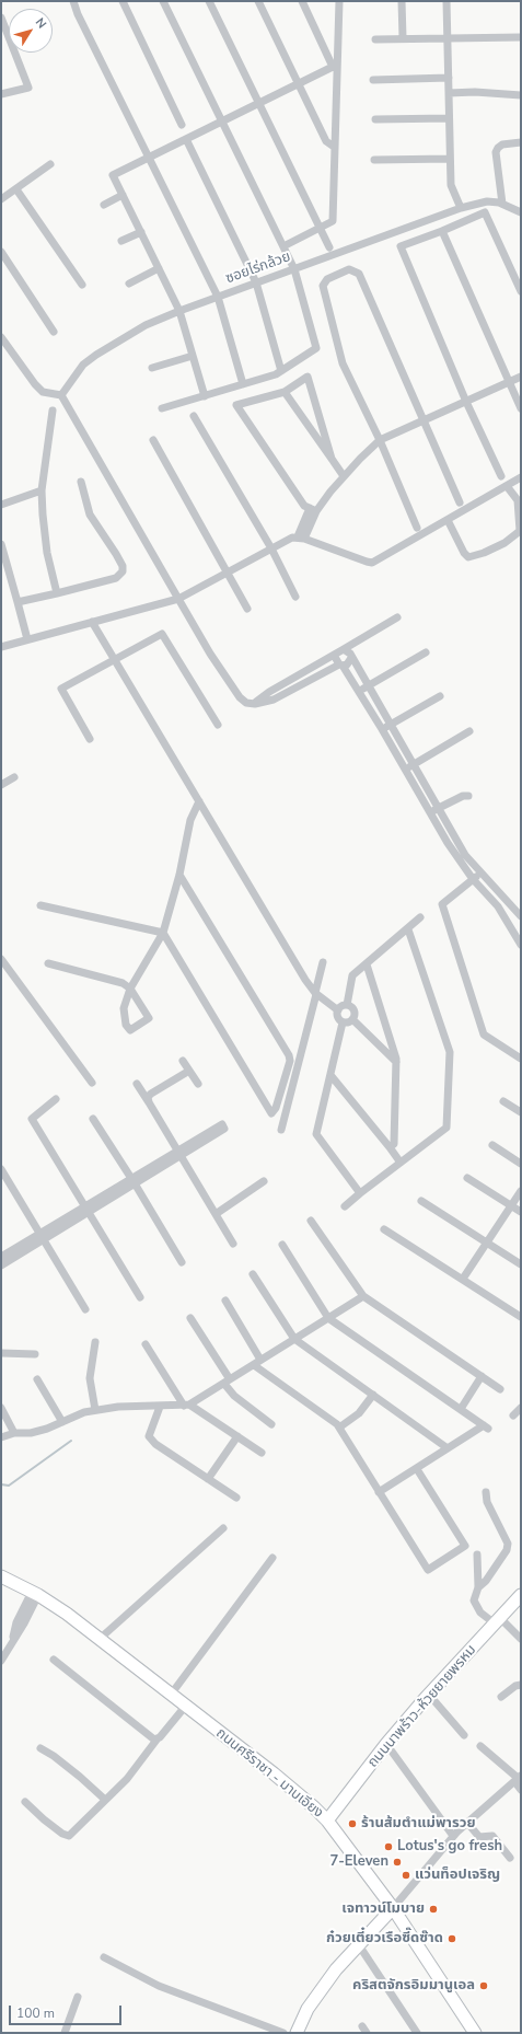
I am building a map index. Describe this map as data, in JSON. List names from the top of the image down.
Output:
{
  "streets": {
    "main road": ["ถนนนาพร้าว-ห้วยยายพรหม", "ถนนศรีราชา - มาบเอียง"],
    "street": ["ซอยไร่กล้วย"]
  },
  "crossings": [
    ["ถนนนาพร้าว-ห้วยยายพรหม", "ถนนศรีราชา - มาบเอียง"]
  ],
  "places": [
    "ร้านส้มตำแม่พารวย",
    "Lotus's go fresh",
    "7-Eleven",
    "แว่นท็อปเจริญ",
    "เจทาวน์โมบาย",
    "ก๋วยเตี๋ยวเรือซี๊ดซ๊าด",
    "คริสตจักรอิมมานูเอล"
  ],
  "scale_bar": "100 m",
  "north": "top right"
}
